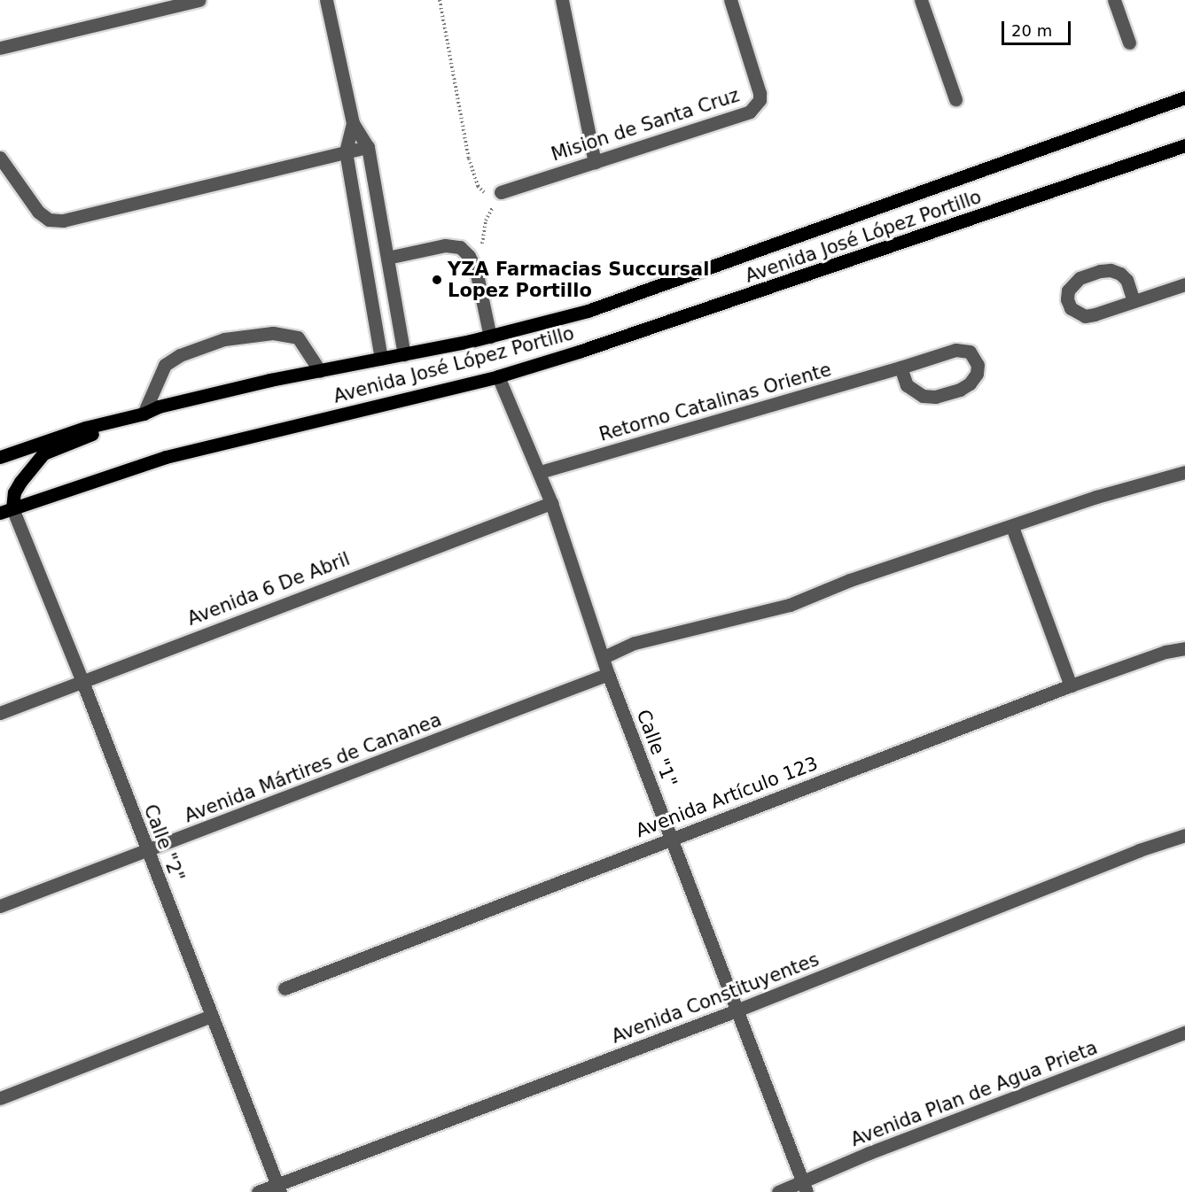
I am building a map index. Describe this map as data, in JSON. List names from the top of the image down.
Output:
{
  "streets": {
    "main road": ["Avenida José López Portillo"],
    "street": [
      "Mision de Santa Cruz",
      "Retorno Catalinas Oriente",
      "Avenida 6 De Abril",
      "Calle \"1\"",
      "Avenida Mártires de Cananea",
      "Avenida Artículo 123",
      "Calle \"2\"",
      "Avenida Constituyentes",
      "Avenida Plan de Agua Prieta"
    ]
  },
  "crossings": [
    ["Avenida José López Portillo", "Calle \"1\""],
    ["Avenida José López Portillo", "Calle \"2\""],
    ["Retorno Catalinas Oriente", "Calle \"1\""],
    ["Avenida 6 De Abril", "Calle \"1\""],
    ["Avenida 6 De Abril", "Calle \"2\""],
    ["Calle \"1\"", "Avenida Mártires de Cananea"],
    ["Calle \"1\"", "Avenida Artículo 123"],
    ["Calle \"1\"", "Avenida Constituyentes"],
    ["Calle \"1\"", "Avenida Plan de Agua Prieta"],
    ["Avenida Mártires de Cananea", "Calle \"2\""],
    ["Calle \"2\"", "Avenida Constituyentes"]
  ],
  "places": ["YZA Farmacias Succursal Lopez Portillo"],
  "scale_bar": "20 m"
}
